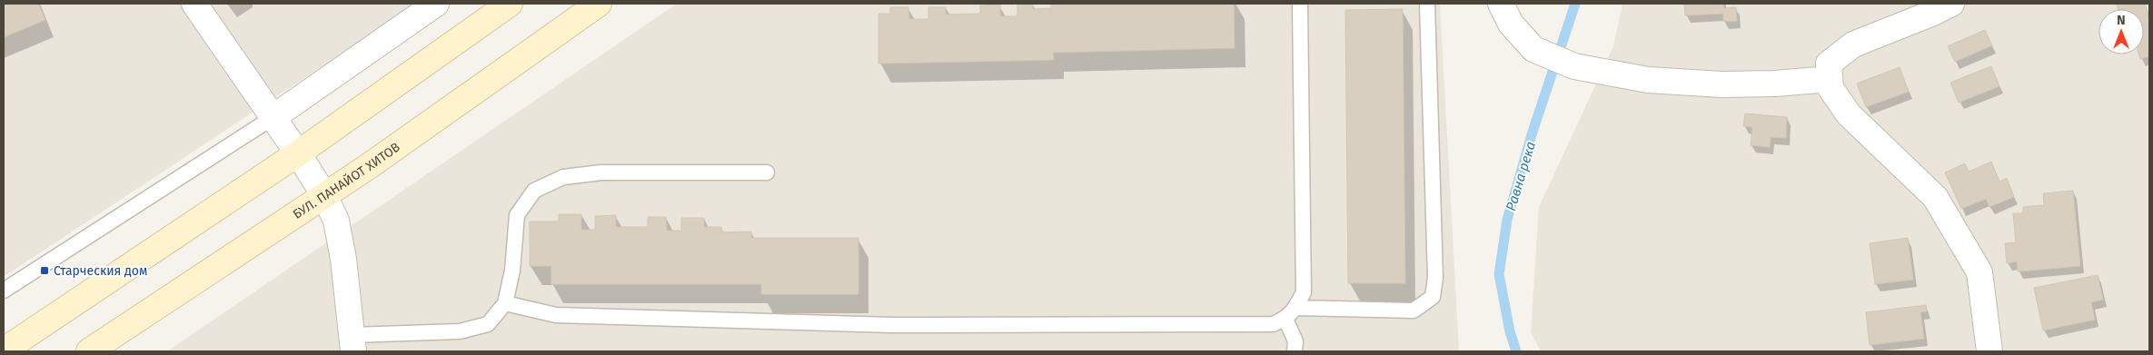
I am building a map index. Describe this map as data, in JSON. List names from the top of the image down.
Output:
{
  "streets": {
    "street": ["БУЛ. ПАНАЙОТ ХИТОВ"]
  },
  "water": ["Равна река"],
  "places": {
    "transit": ["Старческия дом"]
  },
  "north": "top"
}
